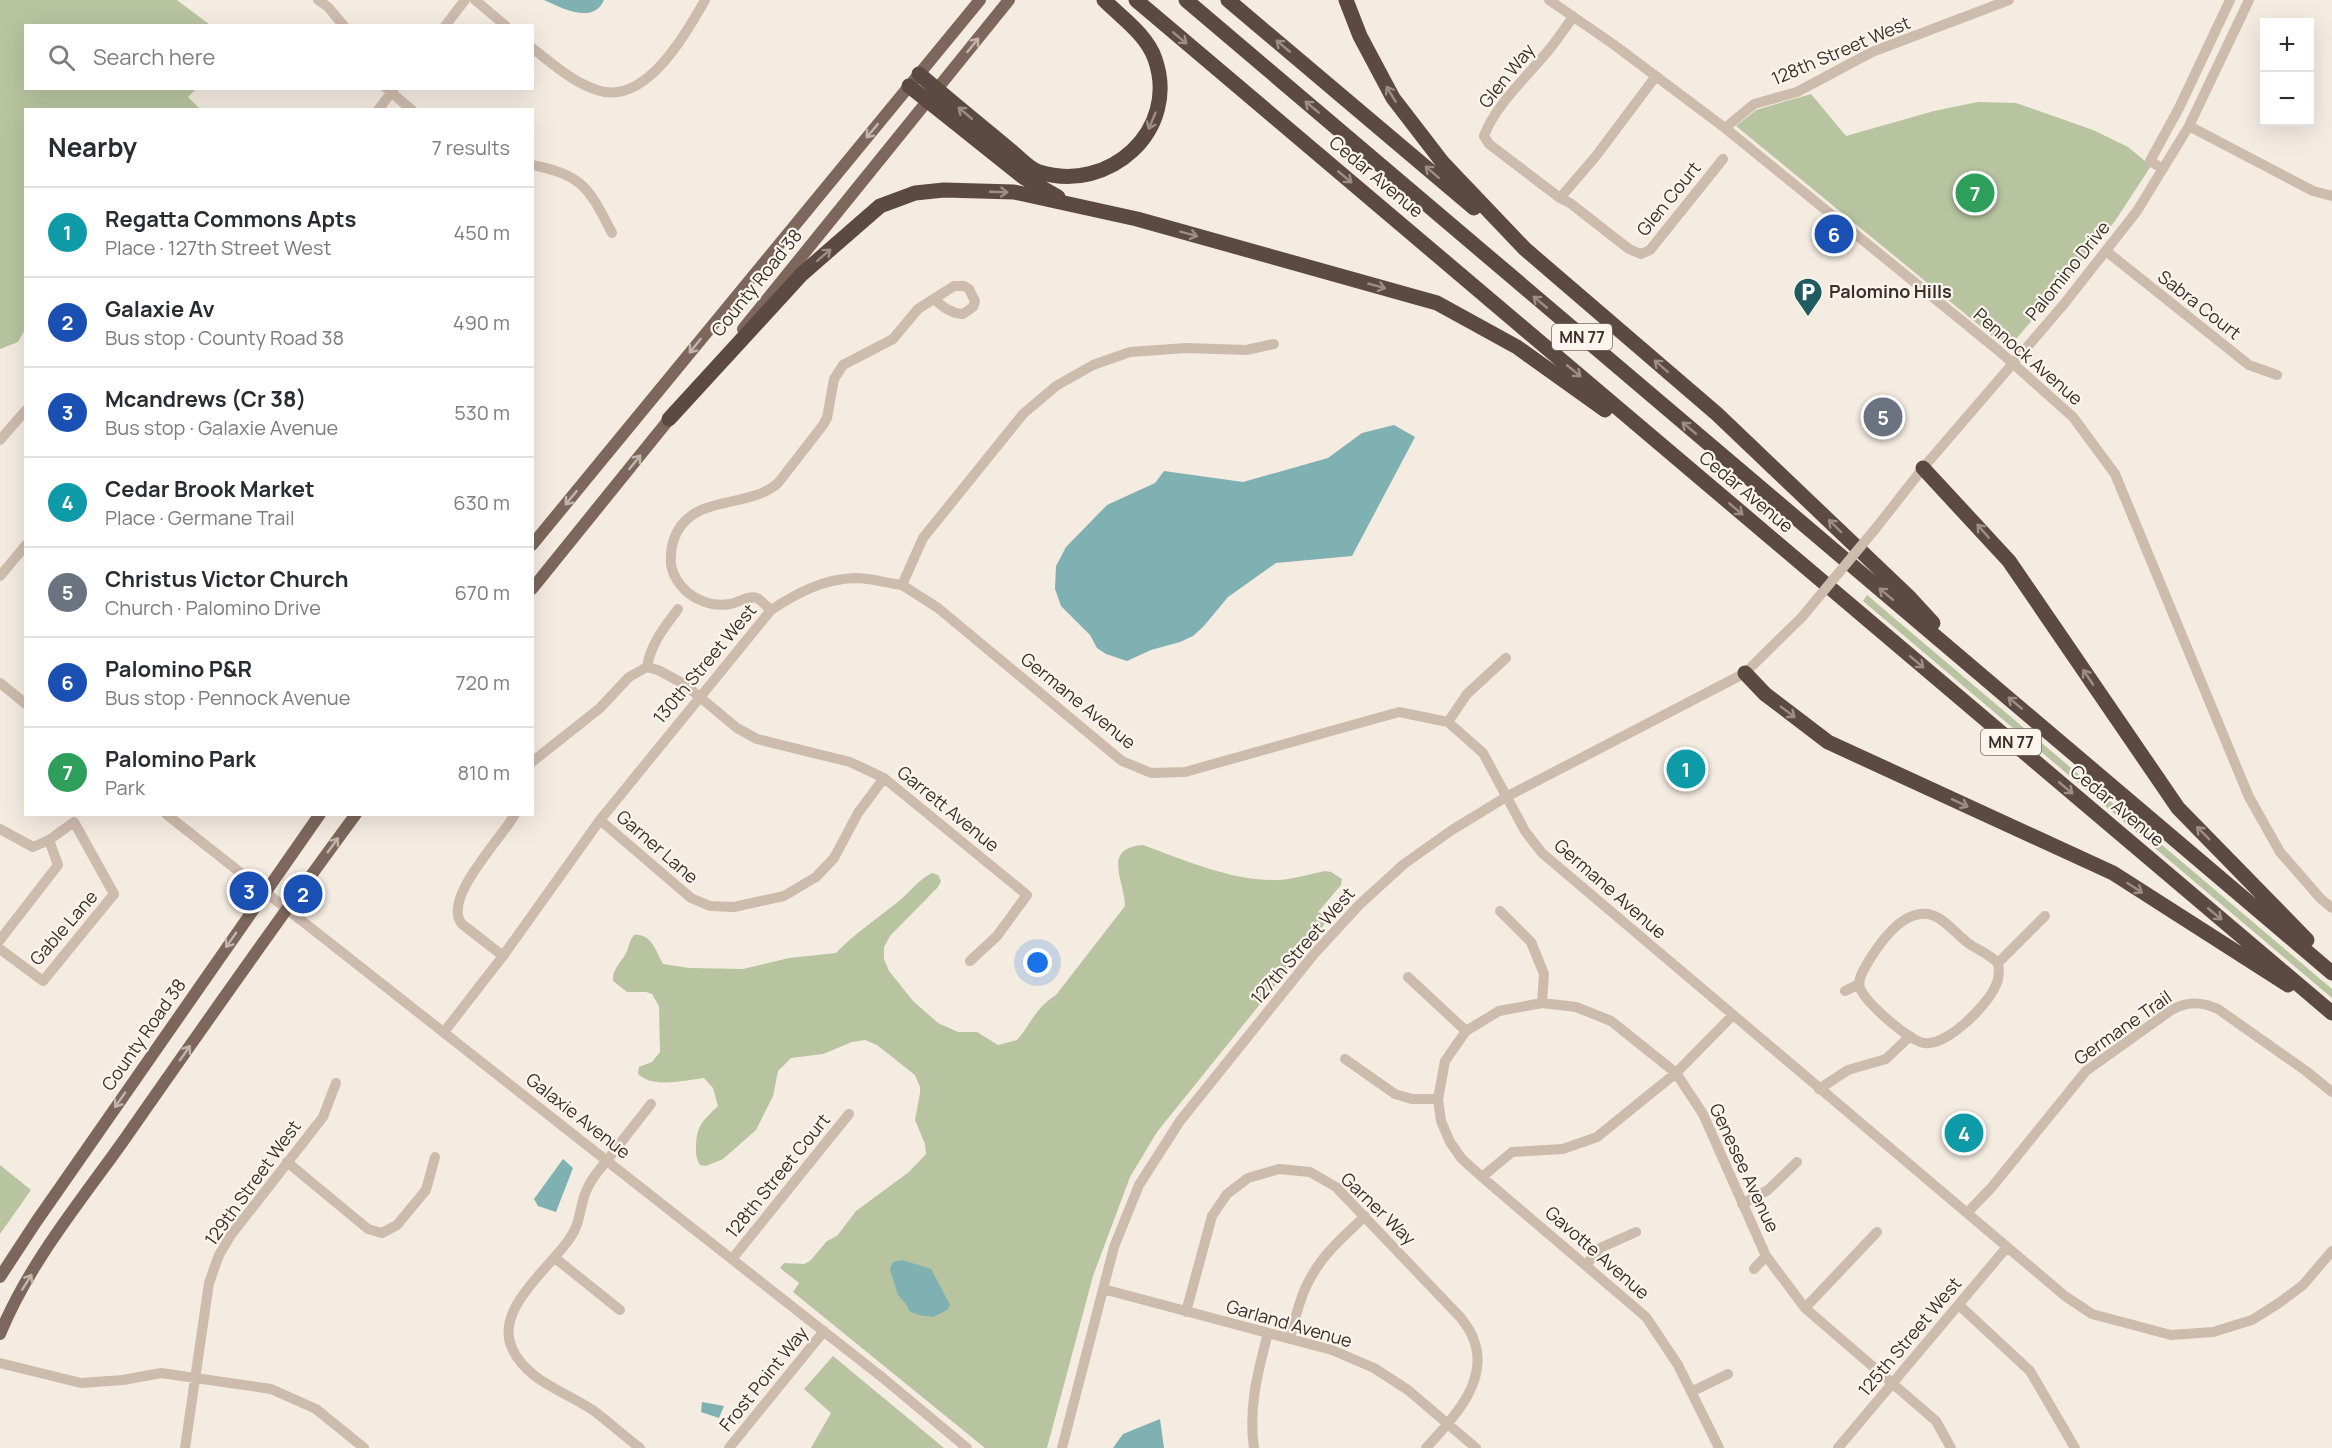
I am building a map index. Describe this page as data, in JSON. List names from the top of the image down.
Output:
{
  "streets": {
    "highway": ["Cedar Avenue", "MN 77"],
    "main road": ["County Road 38"],
    "street": [
      "128th Street West",
      "Glen Way",
      "Glen Court",
      "Palomino Drive",
      "Sabra Court",
      "Pennock Avenue",
      "130th Street West",
      "Germane Avenue",
      "Garrett Avenue",
      "Garner Lane",
      "Gable Lane",
      "127th Street West",
      "Germane Trail",
      "Galaxie Avenue",
      "Genesee Avenue",
      "128th Street Court",
      "129th Street West",
      "Garner Way",
      "Gavotte Avenue",
      "Garland Avenue",
      "125th Street West",
      "Frost Point Way"
    ]
  },
  "crossings": [
    ["128th Street West", "Pennock Avenue"],
    ["Glen Way", "Glen Court"],
    ["Glen Way", "Pennock Avenue"],
    ["Palomino Drive", "Sabra Court"],
    ["Palomino Drive", "Pennock Avenue"],
    ["Palomino Drive", "127th Street West"],
    ["County Road 38", "Galaxie Avenue"],
    ["130th Street West", "Germane Avenue"],
    ["130th Street West", "Garrett Avenue"],
    ["130th Street West", "Garner Lane"],
    ["130th Street West", "Galaxie Avenue"],
    ["Germane Avenue", "127th Street West"],
    ["Germane Avenue", "Germane Trail"],
    ["Germane Avenue", "125th Street West"],
    ["Garrett Avenue", "Garner Lane"],
    ["127th Street West", "Garland Avenue"],
    ["Galaxie Avenue", "128th Street Court"],
    ["Galaxie Avenue", "Frost Point Way"],
    ["Genesee Avenue", "125th Street West"],
    ["Garner Way", "Garland Avenue"]
  ],
  "places": {
    "parking": ["Palomino Hills"]
  },
  "page": {
    "map_buttons": ["+", "−"],
    "search": "Search here",
    "heading": ["Nearby", "7 results"],
    "pins": [
      "7",
      "6",
      "5",
      "1",
      "3",
      "2",
      "4"
    ],
    "list": [
      {
        "mark": "1",
        "name": "Regatta Commons Apts",
        "note": "Place · 127th Street West",
        "value": "450 m"
      },
      {
        "mark": "2",
        "name": "Galaxie Av",
        "note": "Bus stop · County Road 38",
        "value": "490 m"
      },
      {
        "mark": "3",
        "name": "Mcandrews (Cr 38)",
        "note": "Bus stop · Galaxie Avenue",
        "value": "530 m"
      },
      {
        "mark": "4",
        "name": "Cedar Brook Market",
        "note": "Place · Germane Trail",
        "value": "630 m"
      },
      {
        "mark": "5",
        "name": "Christus Victor Church",
        "note": "Church · Palomino Drive",
        "value": "670 m"
      },
      {
        "mark": "6",
        "name": "Palomino P&R",
        "note": "Bus stop · Pennock Avenue",
        "value": "720 m"
      },
      {
        "mark": "7",
        "name": "Palomino Park",
        "note": "Park",
        "value": "810 m"
      }
    ]
  }
}
